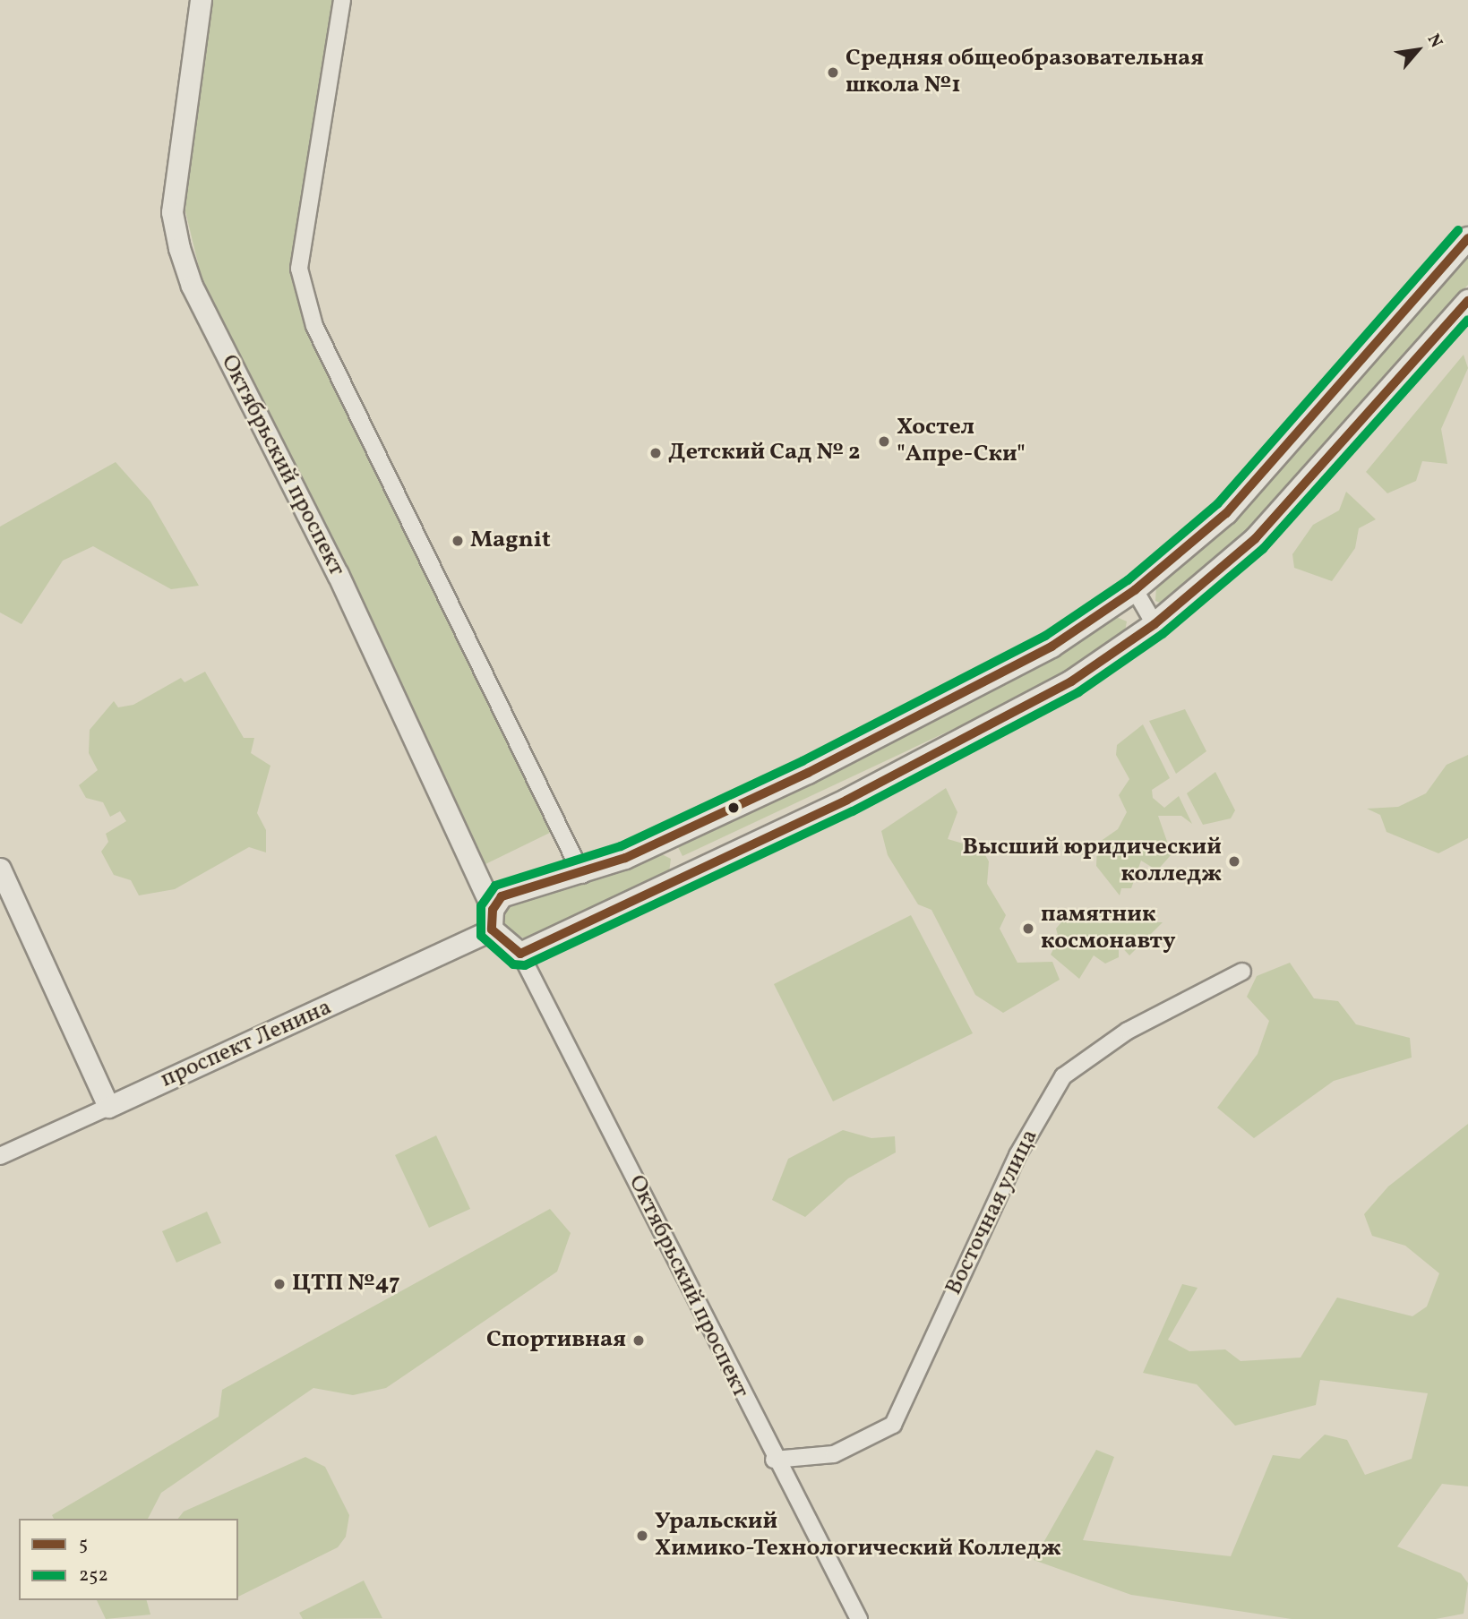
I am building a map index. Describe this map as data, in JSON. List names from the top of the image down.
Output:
{
  "streets": {
    "main road": ["проспект Ленина"],
    "street": ["Октябрьский проспект", "Восточная улица"]
  },
  "crossings": [
    ["Октябрьский проспект", "проспект Ленина"],
    ["Октябрьский проспект", "Восточная улица"]
  ],
  "places": [
    "Средняя общеобразовательная школа №1",
    "Хостел \"Апре-Ски\"",
    "Детский Сад № 2",
    "Magnit",
    "Высший юридический колледж",
    "памятник космонавту",
    "ЦТП №47",
    "Спортивная",
    "Уральский Химико-Технологический Колледж"
  ],
  "lines": ["transit line 252", "transit line 5"],
  "legend": ["5", "252"],
  "north": "top right"
}
